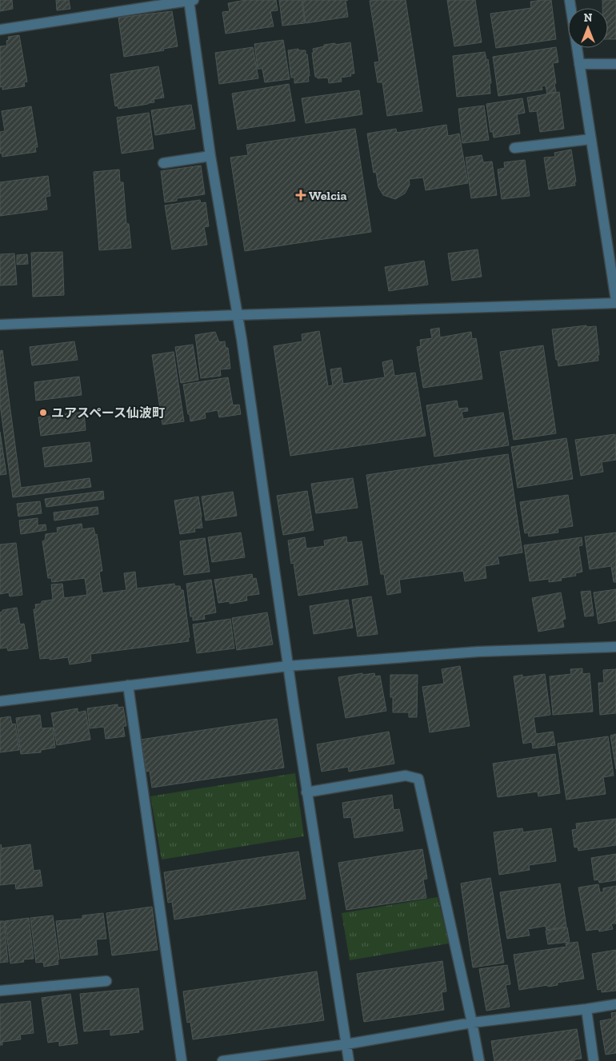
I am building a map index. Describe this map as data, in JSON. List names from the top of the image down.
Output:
{
  "places": {
    "health": ["Welcia"],
    "other": ["ユアスペース仙波町"]
  },
  "north": "top"
}
